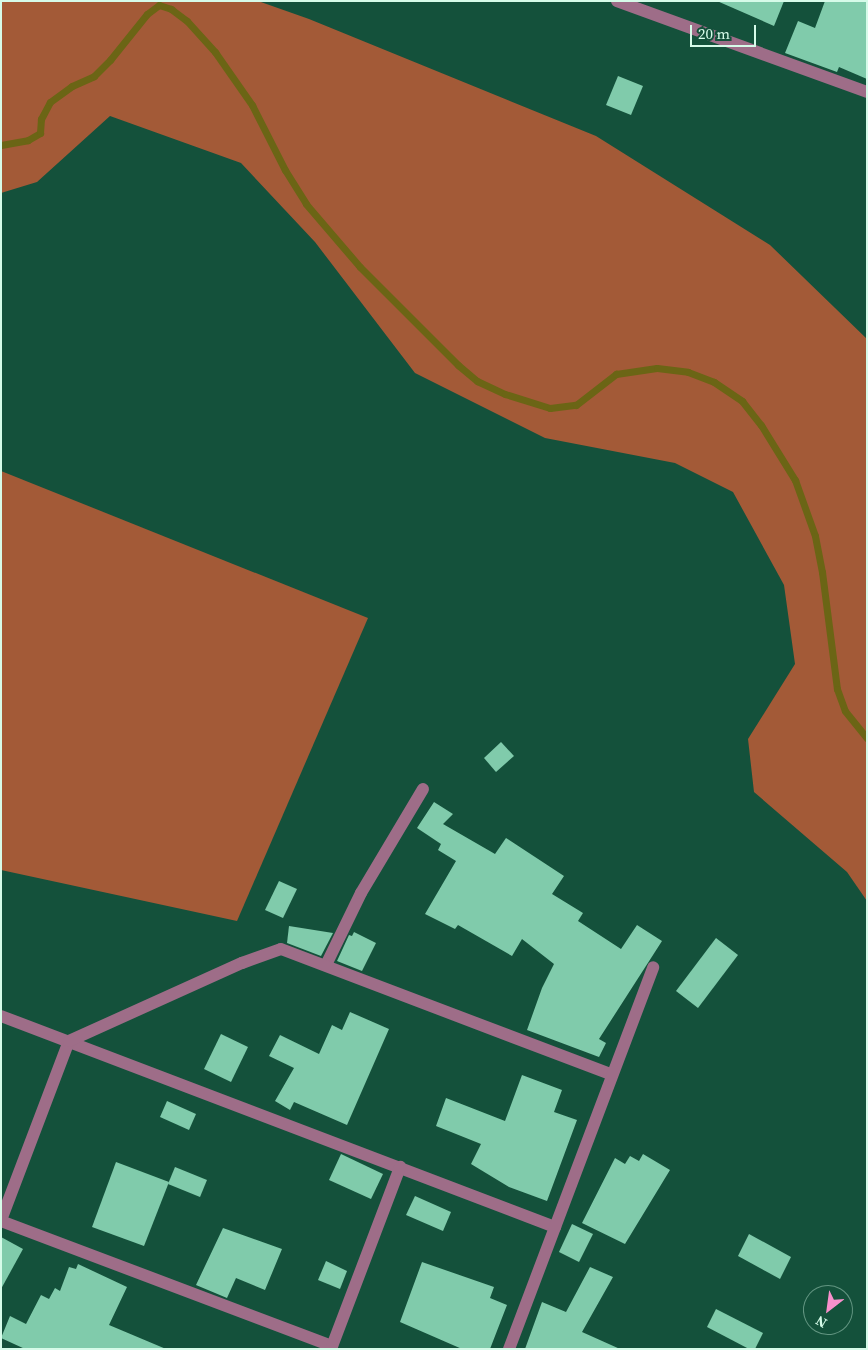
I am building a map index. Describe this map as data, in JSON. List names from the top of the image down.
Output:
{
  "scale_bar": "20 m",
  "north": "bottom left"
}
